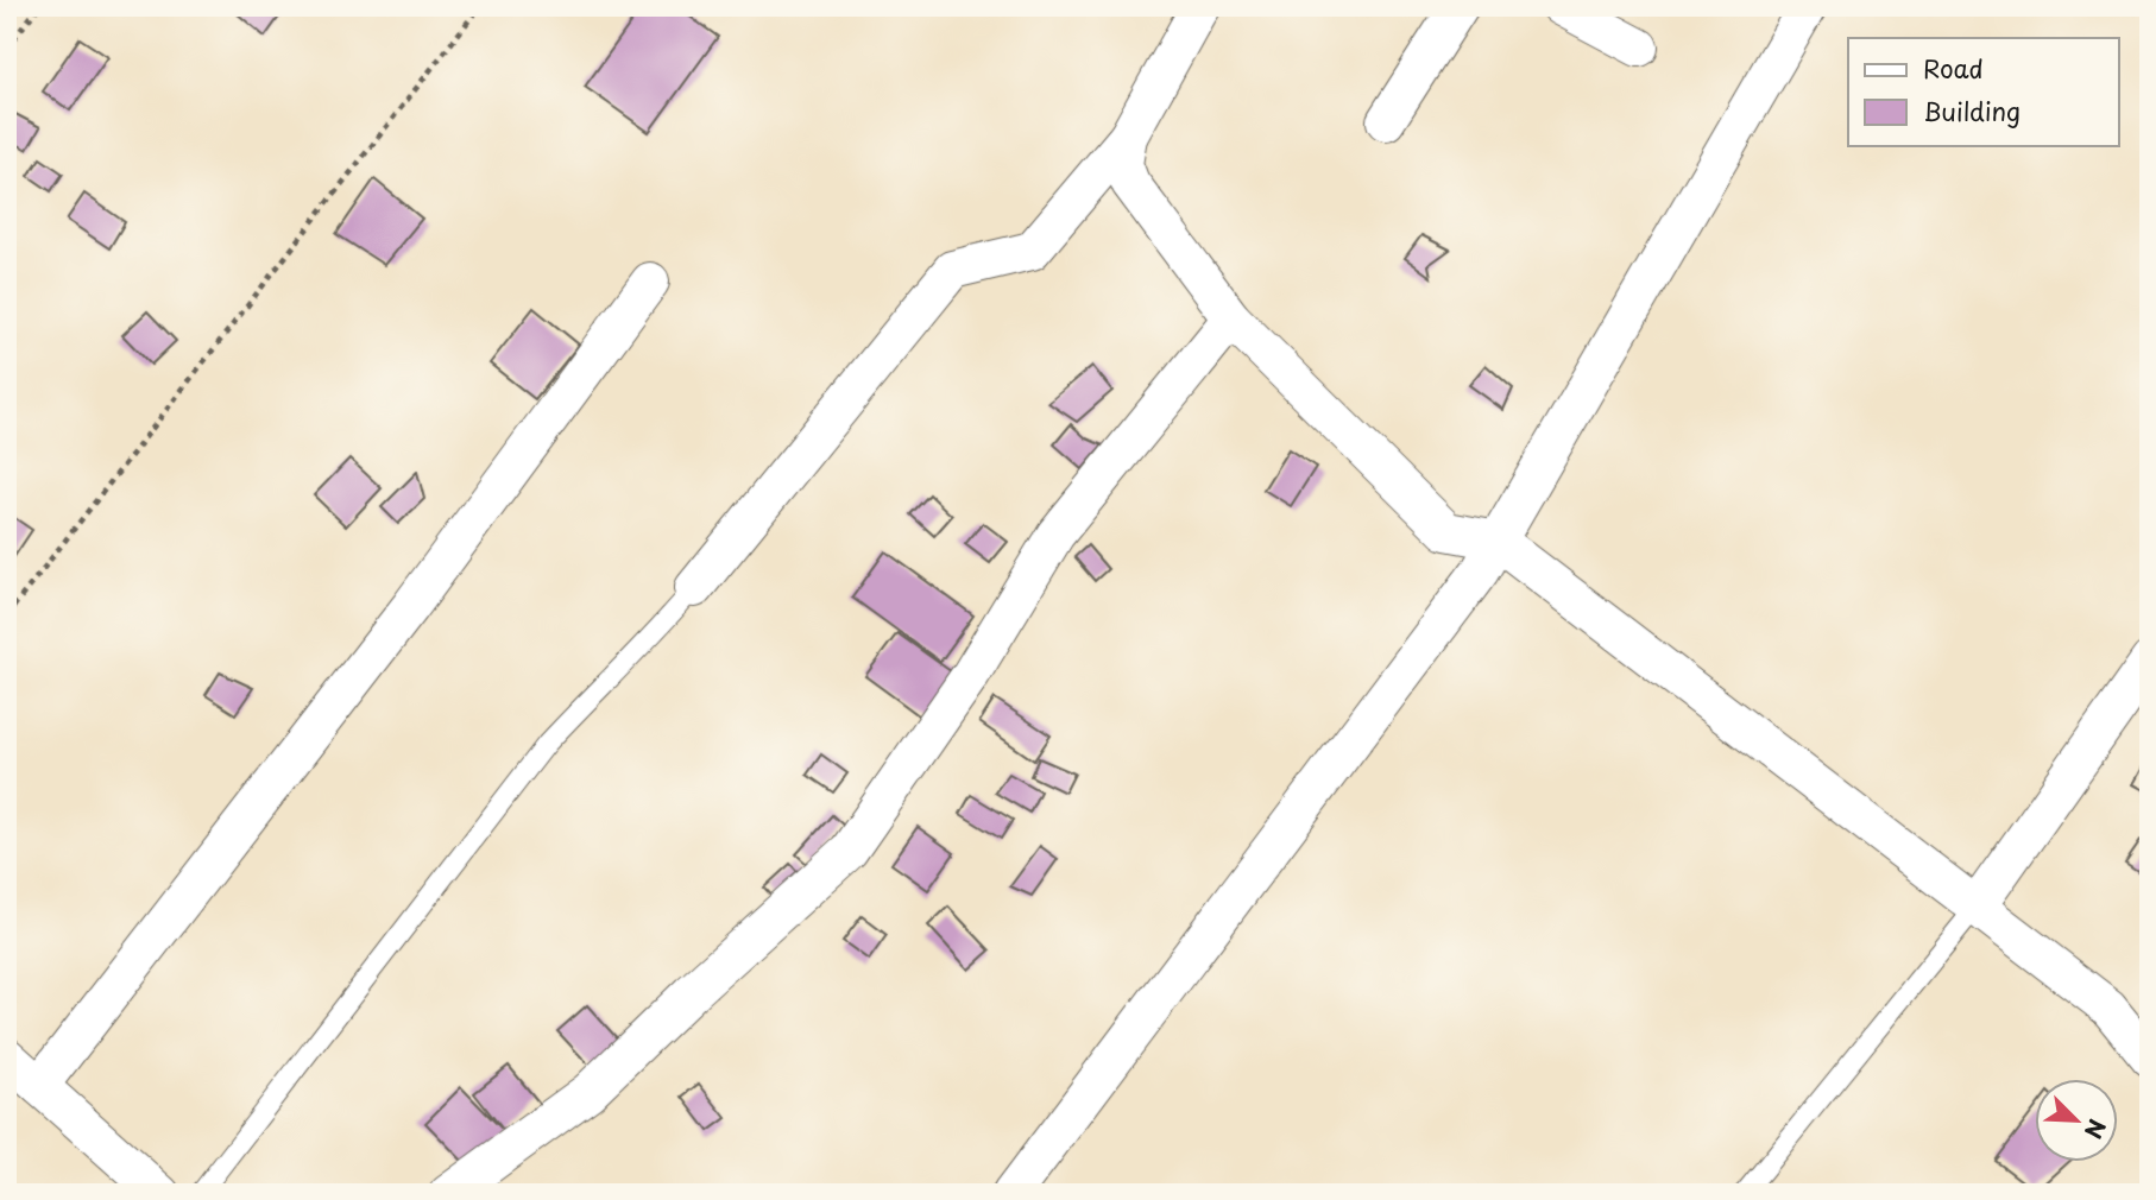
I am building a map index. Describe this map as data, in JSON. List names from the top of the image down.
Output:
{
  "legend": ["Road", "Building"],
  "north": "bottom right"
}
